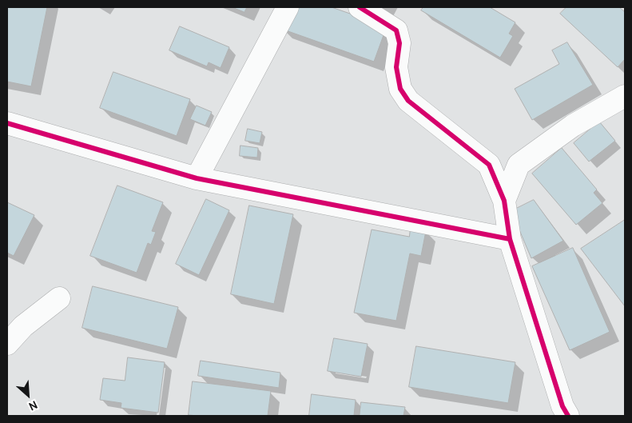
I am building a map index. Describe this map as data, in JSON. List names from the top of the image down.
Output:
{
  "north": "bottom right"
}
